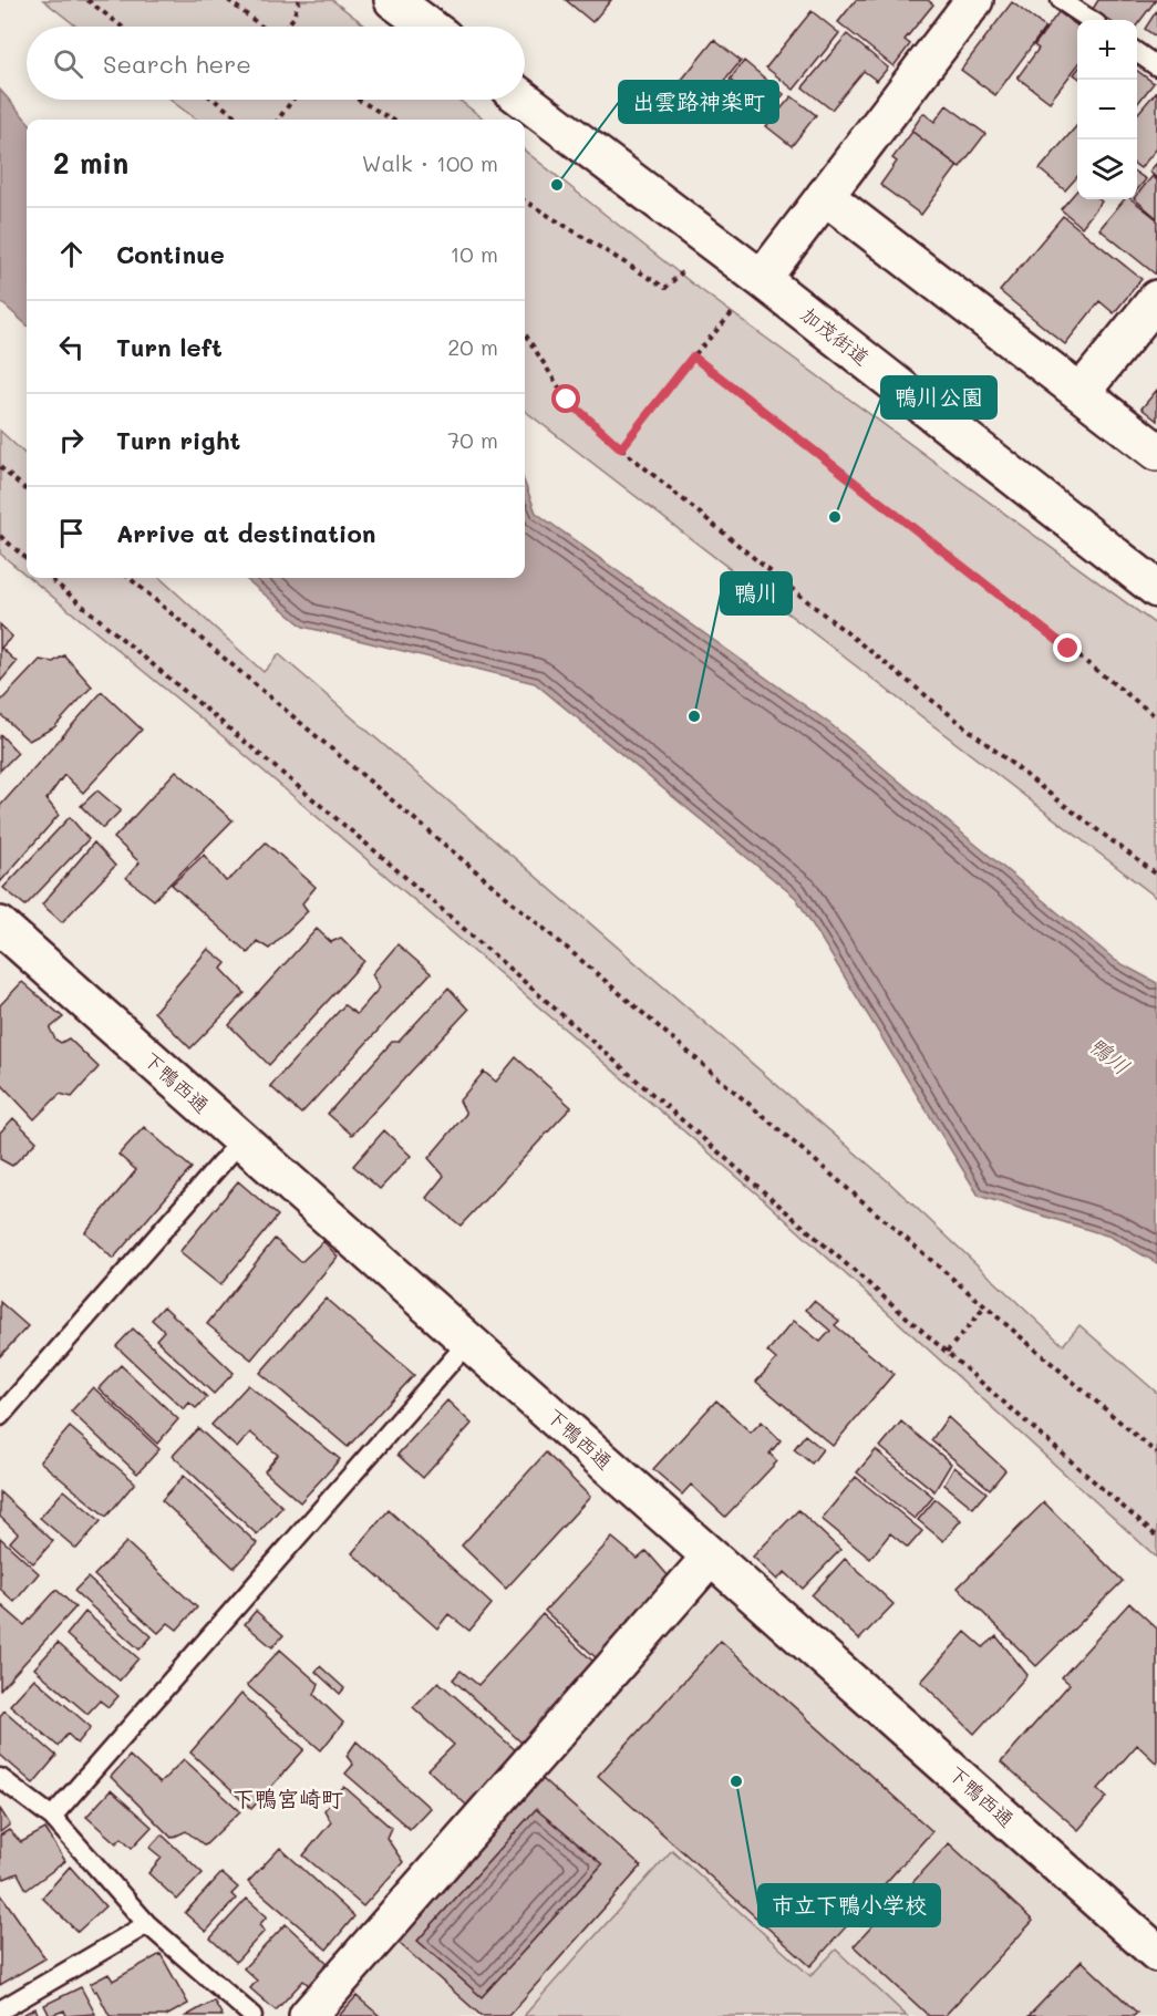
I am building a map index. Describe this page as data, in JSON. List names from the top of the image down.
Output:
{
  "streets": {
    "street": ["加茂街道", "下鴨西通"]
  },
  "districts": ["下鴨宮崎町"],
  "water": ["鴨川"],
  "places": [
    "出雲路神楽町",
    "鴨川公園",
    "鴨川",
    "市立下鴨小学校"
  ],
  "page": {
    "map_buttons": ["+", "−"],
    "search": "Search here",
    "heading": ["2 min", "Walk · 100 m"],
    "list": [
      ["Continue", "10 m"],
      ["Turn left", "20 m"],
      ["Turn right", "70 m"],
      "Arrive at destination"
    ]
  }
}
